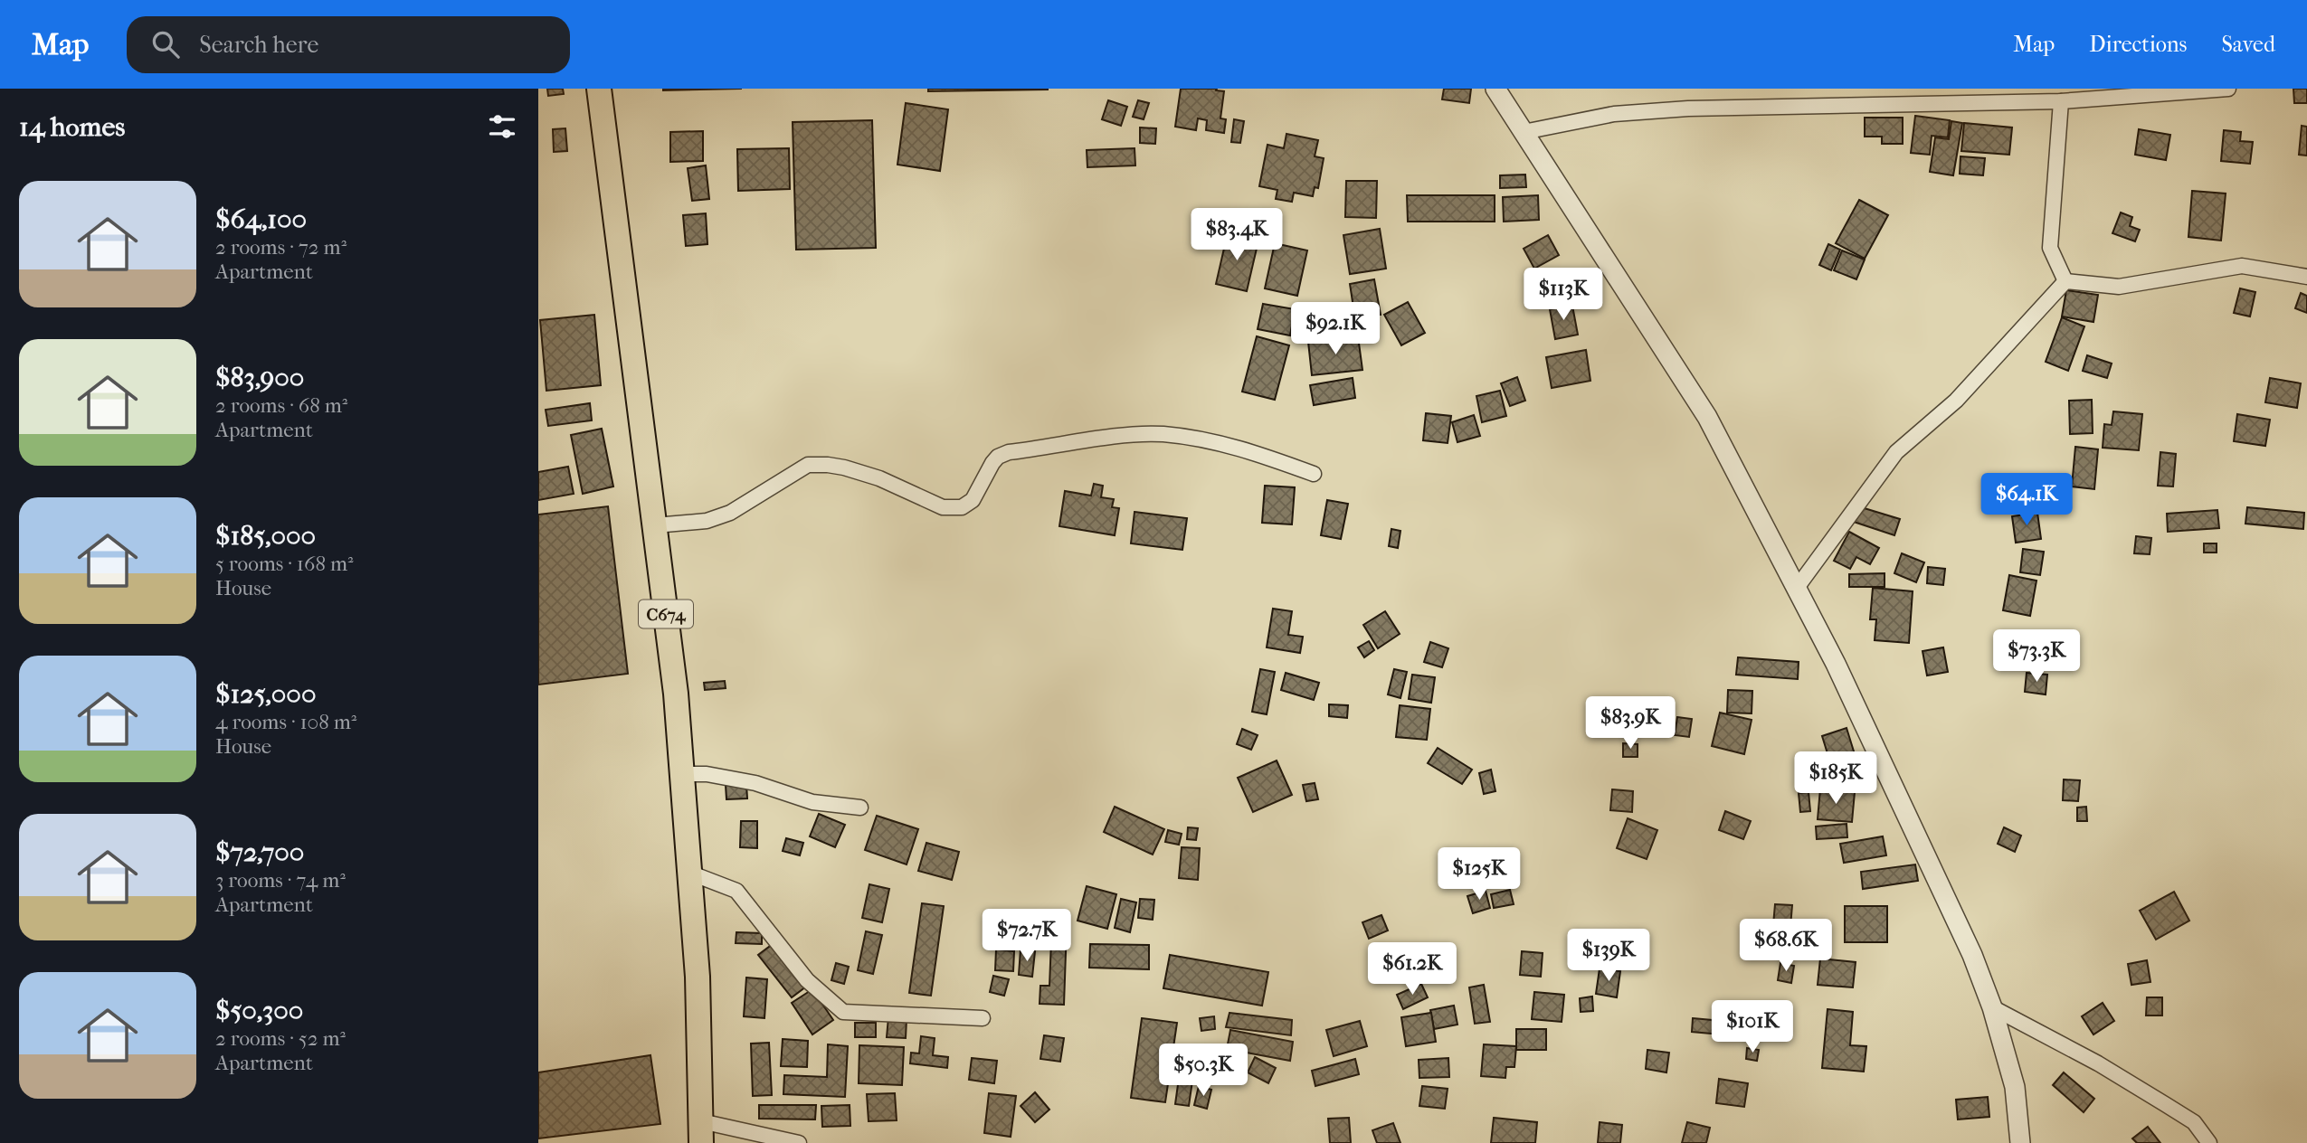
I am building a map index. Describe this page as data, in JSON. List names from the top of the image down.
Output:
{
  "streets": {
    "main road": ["C674"]
  },
  "page": {
    "header": "Map",
    "search": "Search here",
    "nav": ["Map", "Directions", "Saved"],
    "heading": "14 homes",
    "list": [
      {
        "name": "$64,100",
        "note": "2 rooms · 72 m² · Apartment"
      },
      {
        "name": "$83,900",
        "note": "2 rooms · 68 m² · Apartment"
      },
      {
        "name": "$185,000",
        "note": "5 rooms · 168 m² · House"
      },
      {
        "name": "$125,000",
        "note": "4 rooms · 108 m² · House"
      },
      {
        "name": "$72,700",
        "note": "3 rooms · 74 m² · Apartment"
      },
      {
        "name": "$50,300",
        "note": "2 rooms · 52 m² · Apartment"
      }
    ],
    "price": [
      "$83.4K",
      "$113K",
      "$92.1K",
      "$64.1K",
      "$73.3K",
      "$83.9K",
      "$185K",
      "$125K",
      "$72.7K",
      "$68.6K",
      "$139K",
      "$61.2K",
      "$101K",
      "$50.3K"
    ]
  }
}
